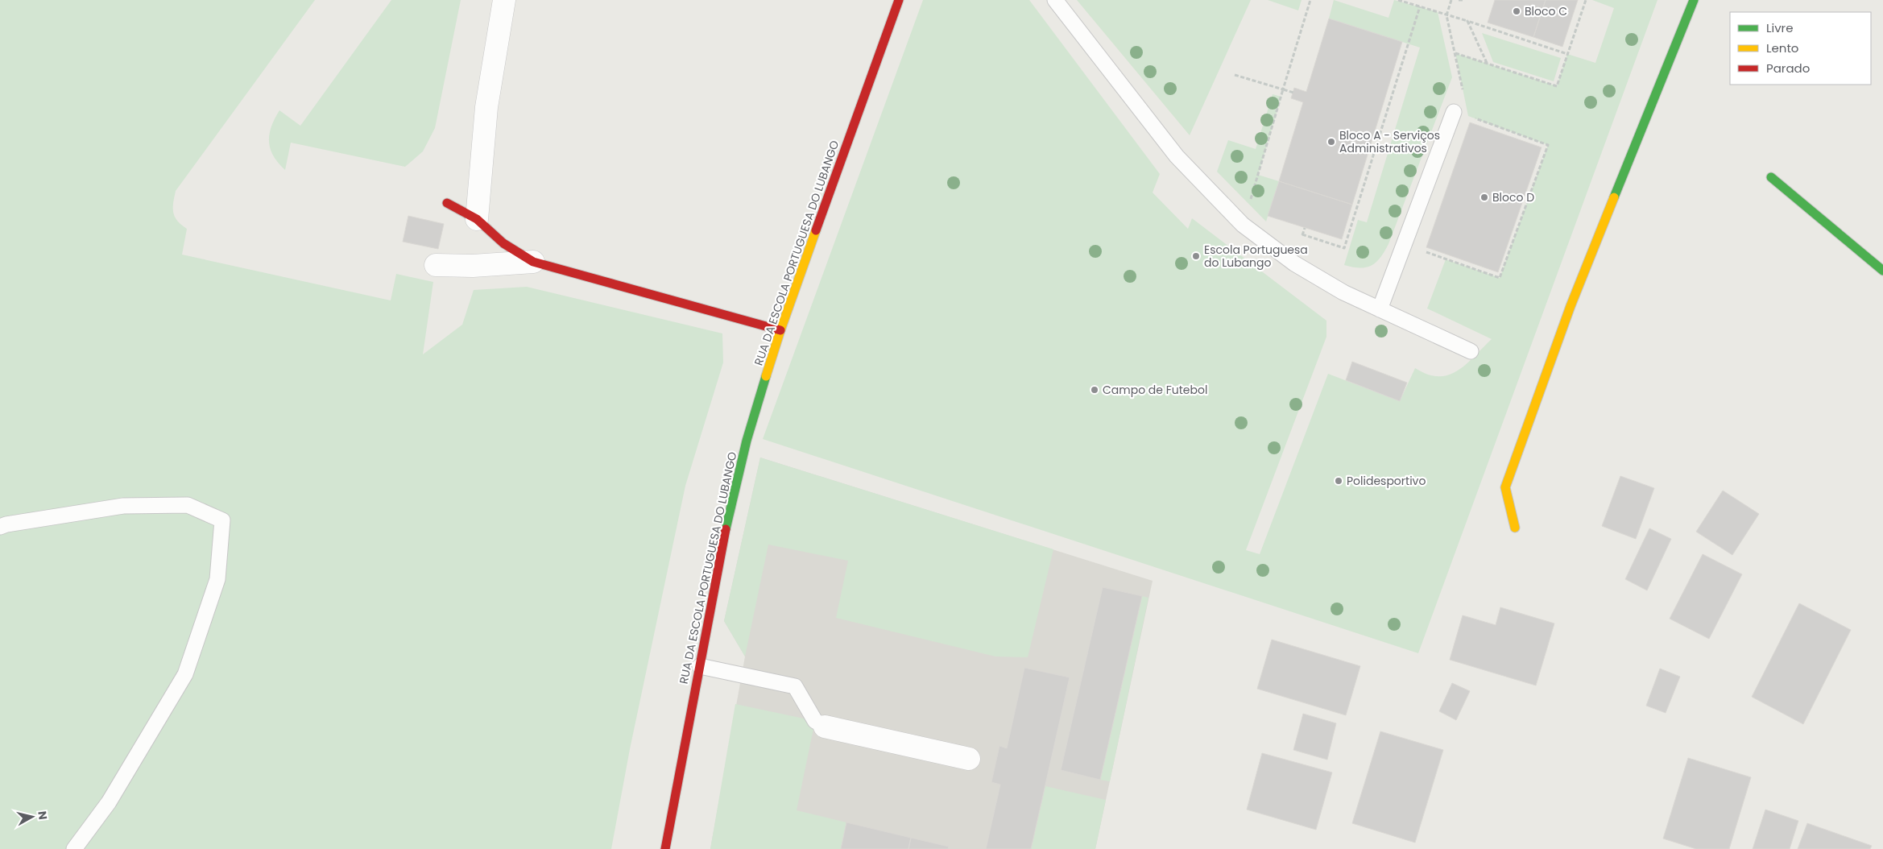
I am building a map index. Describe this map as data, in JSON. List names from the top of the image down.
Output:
{
  "streets": {
    "street": ["RUA DA ESCOLA PORTUGUESA DO LUBANGO"]
  },
  "places": [
    "Bloco C",
    "Bloco A - Serviços Administrativos",
    "Bloco D",
    "Escola Portuguesa do Lubango",
    "Campo de Futebol",
    "Polidesportivo"
  ],
  "legend": ["Livre", "Lento", "Parado"],
  "north": "right"
}
